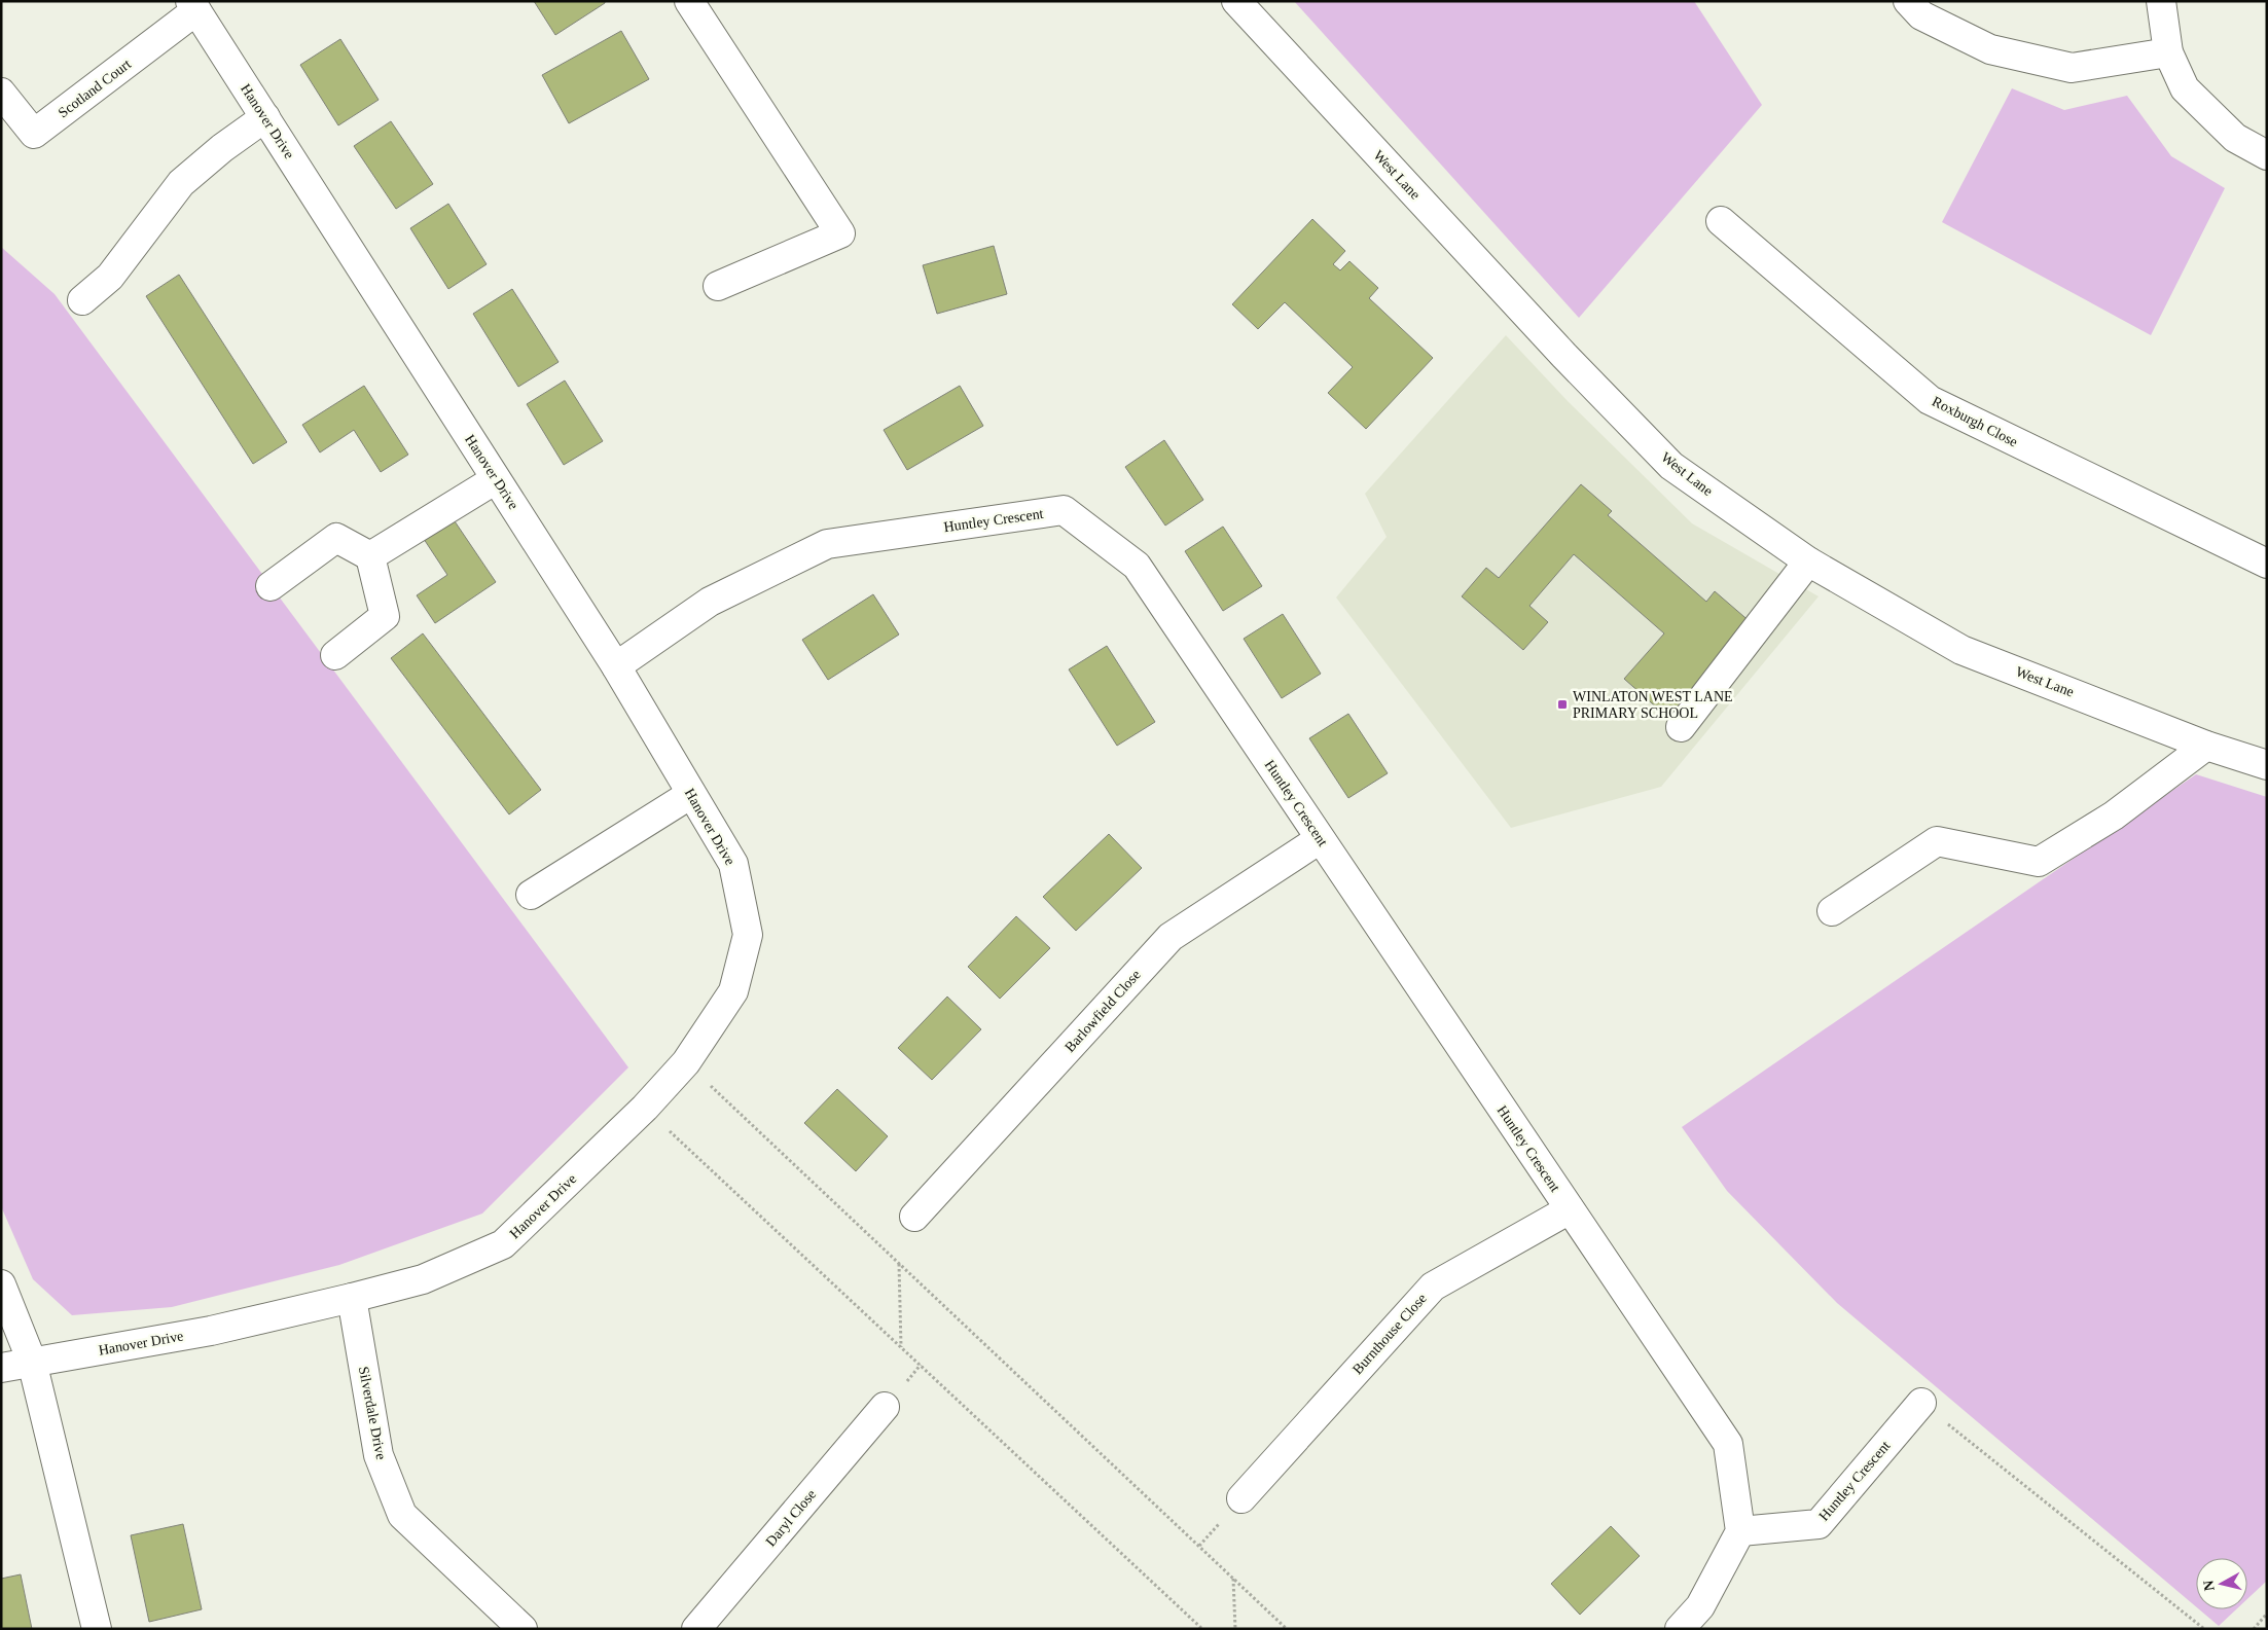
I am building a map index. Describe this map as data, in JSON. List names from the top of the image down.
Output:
{
  "streets": {
    "street": [
      "Scotland Court",
      "Hanover Drive",
      "West Lane",
      "Roxburgh Close",
      "Huntley Crescent",
      "Barlowfield Close",
      "Burnthouse Close",
      "Silverdale Drive",
      "Daryl Close"
    ]
  },
  "crossings": [
    ["Scotland Court", "Hanover Drive"],
    ["Hanover Drive", "Huntley Crescent"],
    ["Hanover Drive", "Silverdale Drive"],
    ["Huntley Crescent", "Barlowfield Close"],
    ["Huntley Crescent", "Burnthouse Close"]
  ],
  "places": {
    "transit": ["WINLATON WEST LANE PRIMARY SCHOOL"]
  },
  "north": "left"
}
